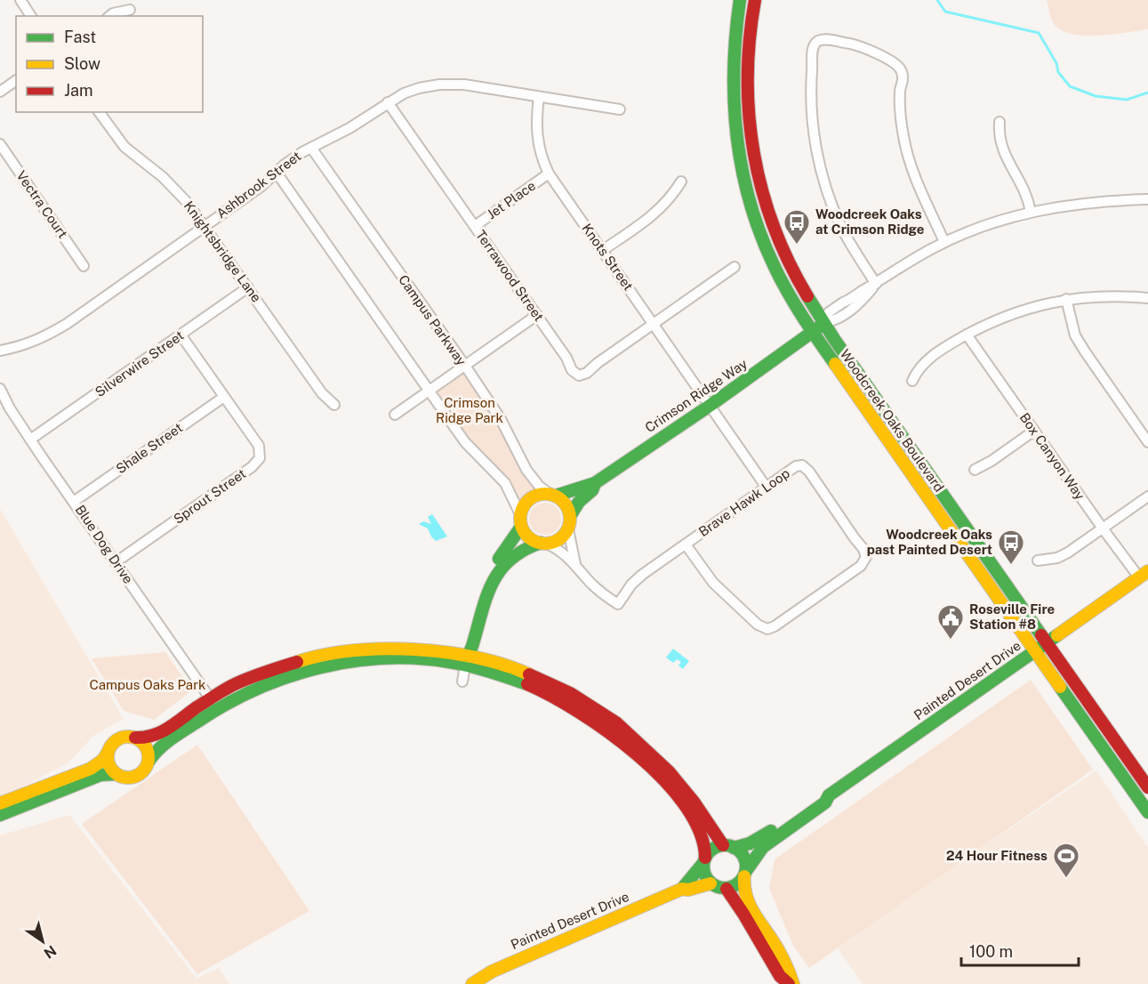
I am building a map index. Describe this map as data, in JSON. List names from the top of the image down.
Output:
{
  "streets": {
    "street": [
      "Ashbrook Street",
      "Jet Place",
      "Vectra Court",
      "Knightsbridge Lane",
      "Knots Street",
      "Terrawood Street",
      "Campus Parkway",
      "Silverwire Street",
      "Crimson Ridge Way",
      "Woodcreek Oaks Boulevard",
      "Shale Street",
      "Box Canyon Way",
      "Sprout Street",
      "Brave Hawk Loop",
      "Blue Dog Drive",
      "Painted Desert Drive"
    ]
  },
  "crossings": [
    ["Ashbrook Street", "Knightsbridge Lane"],
    ["Ashbrook Street", "Knots Street"],
    ["Ashbrook Street", "Terrawood Street"],
    ["Ashbrook Street", "Campus Parkway"],
    ["Jet Place", "Knots Street"],
    ["Jet Place", "Terrawood Street"],
    ["Knightsbridge Lane", "Silverwire Street"],
    ["Knots Street", "Terrawood Street"],
    ["Knots Street", "Crimson Ridge Way"],
    ["Knots Street", "Brave Hawk Loop"],
    ["Campus Parkway", "Crimson Ridge Way"],
    ["Silverwire Street", "Sprout Street"],
    ["Silverwire Street", "Blue Dog Drive"],
    ["Crimson Ridge Way", "Woodcreek Oaks Boulevard"],
    ["Woodcreek Oaks Boulevard", "Painted Desert Drive"],
    ["Shale Street", "Sprout Street"],
    ["Shale Street", "Blue Dog Drive"],
    ["Box Canyon Way", "Painted Desert Drive"],
    ["Sprout Street", "Blue Dog Drive"]
  ],
  "parks": ["Crimson Ridge Park", "Campus Oaks Park"],
  "places": {
    "bus stop": ["Woodcreek Oaks at Crimson Ridge", "Woodcreek Oaks past Painted Desert"],
    "public building": ["Roseville Fire Station #8"],
    "sports": ["24 Hour Fitness"]
  },
  "legend": ["Fast", "Slow", "Jam"],
  "scale_bar": "100 m",
  "north": "bottom right"
}
